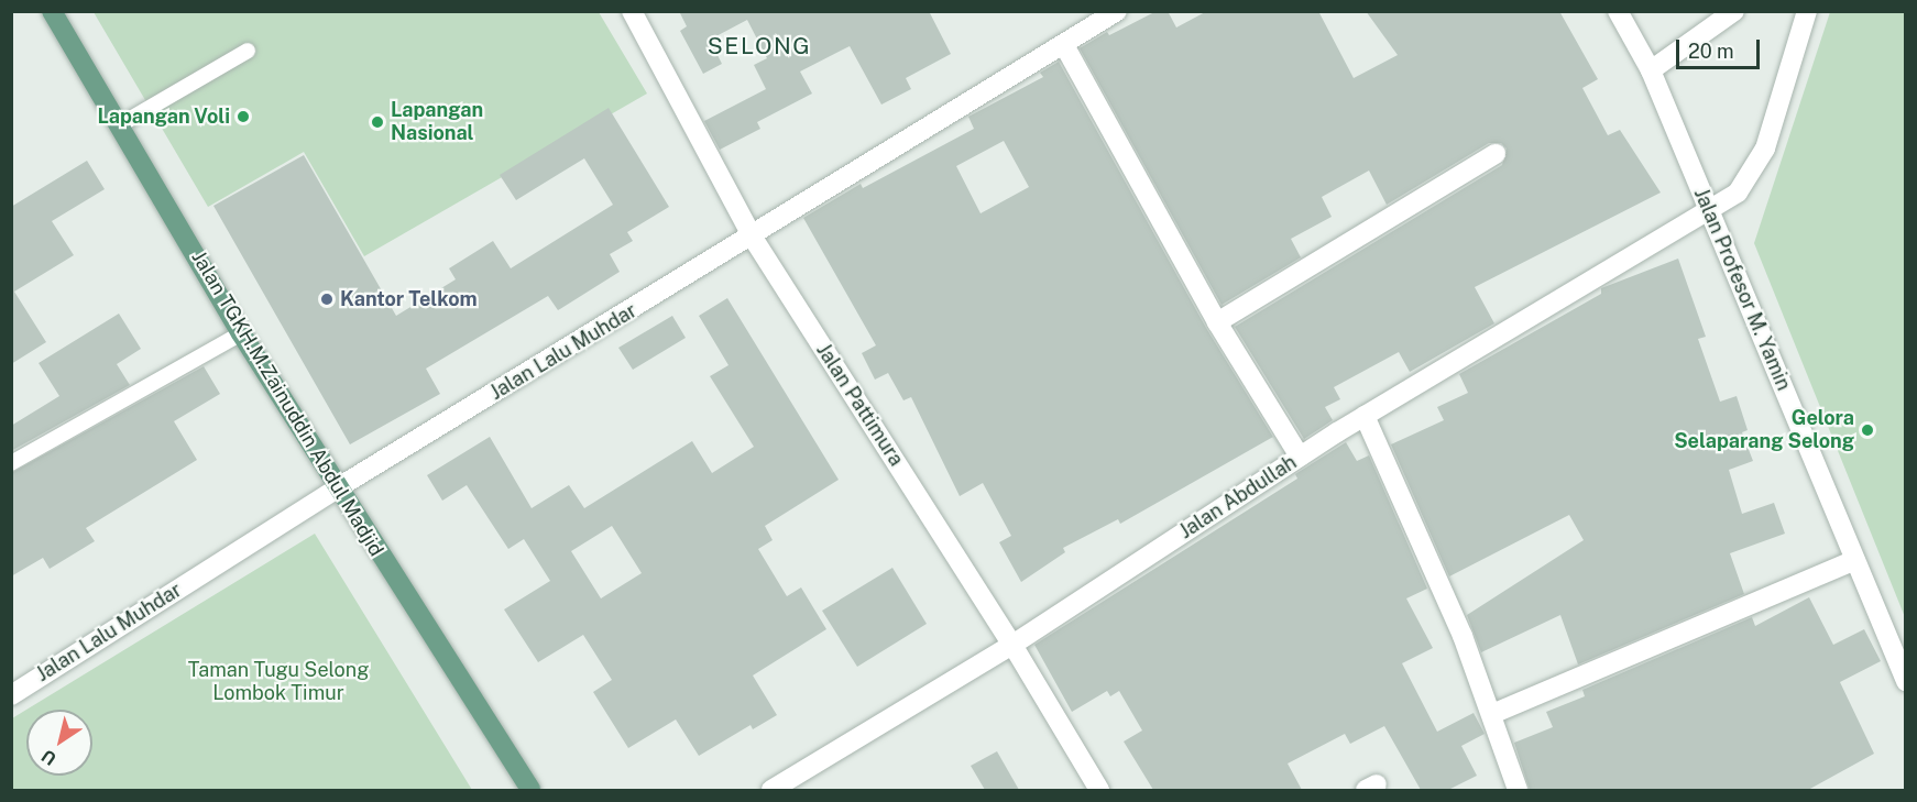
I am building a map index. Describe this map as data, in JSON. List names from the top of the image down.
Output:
{
  "streets": {
    "main road": ["Jalan TGKH.M.Zainuddin Abdul Madjid"],
    "street": [
      "Jalan Profesor M. Yamin",
      "Jalan Lalu Muhdar",
      "Jalan Pattimura",
      "Jalan Abdullah"
    ]
  },
  "crossings": [
    ["Jalan Profesor M. Yamin", "Jalan Abdullah"],
    ["Jalan Lalu Muhdar", "Jalan TGKH.M.Zainuddin Abdul Madjid"],
    ["Jalan Lalu Muhdar", "Jalan Pattimura"],
    ["Jalan Pattimura", "Jalan Abdullah"]
  ],
  "districts": ["SELONG"],
  "parks": ["Taman Tugu Selong Lombok Timur"],
  "places": [
    "Lapangan Voli",
    "Lapangan Nasional",
    "Kantor Telkom",
    "Gelora Selaparang Selong"
  ],
  "scale_bar": "20 m",
  "north": "bottom left"
}
